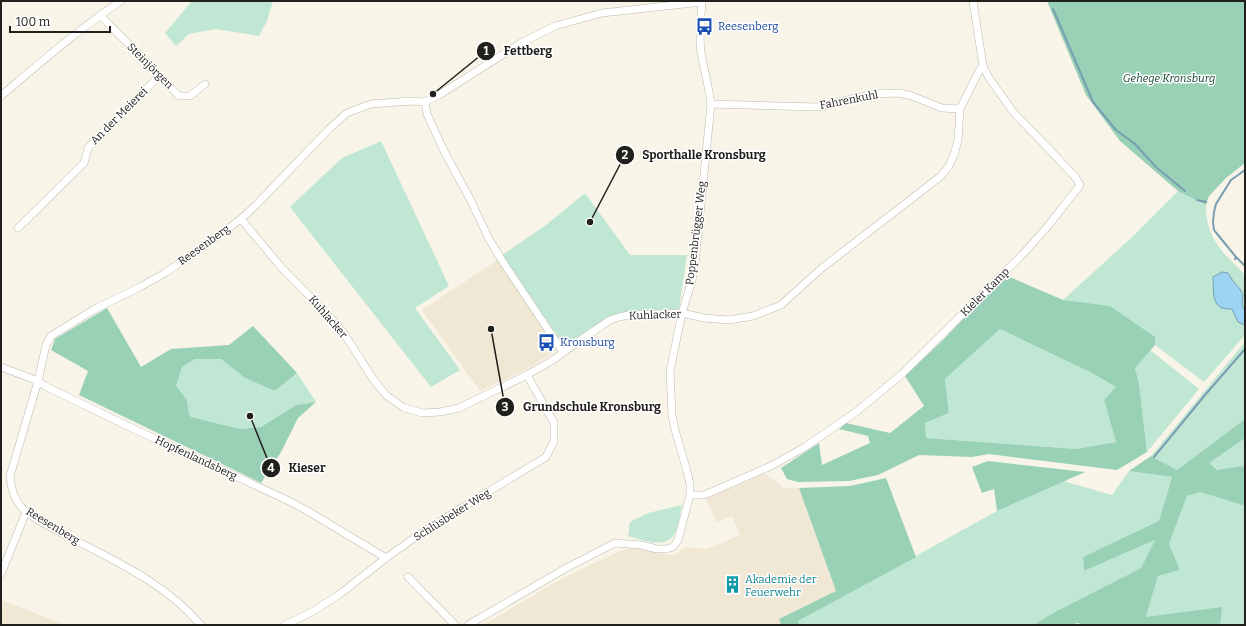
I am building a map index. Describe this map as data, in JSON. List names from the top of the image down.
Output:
{
  "streets": {
    "street": [
      "Steinjörgen",
      "Fahrenkuhl",
      "An der Meierei",
      "Poppenbrügger Weg",
      "Reesenberg",
      "Kieler Kamp",
      "Kuhlacker",
      "Hopfenlandsberg",
      "Schlüsbeker Weg"
    ]
  },
  "crossings": [
    ["Steinjörgen", "An der Meierei"],
    ["Fahrenkuhl", "Poppenbrügger Weg"],
    ["Fahrenkuhl", "Kuhlacker"],
    ["Poppenbrügger Weg", "Reesenberg"],
    ["Poppenbrügger Weg", "Kieler Kamp"],
    ["Poppenbrügger Weg", "Kuhlacker"],
    ["Reesenberg", "Kuhlacker"],
    ["Reesenberg", "Hopfenlandsberg"],
    ["Kieler Kamp", "Kuhlacker"],
    ["Kuhlacker", "Schlüsbeker Weg"],
    ["Hopfenlandsberg", "Schlüsbeker Weg"]
  ],
  "parks": ["Gehege Kronsburg"],
  "places": {
    "bus stop": ["Reesenberg", "Kronsburg"],
    "other": [
      "Fettberg",
      "Sporthalle Kronsburg",
      "Grundschule Kronsburg",
      "Kieser"
    ],
    "building": ["Akademie der Feuerwehr"]
  },
  "scale_bar": "100 m"
}
